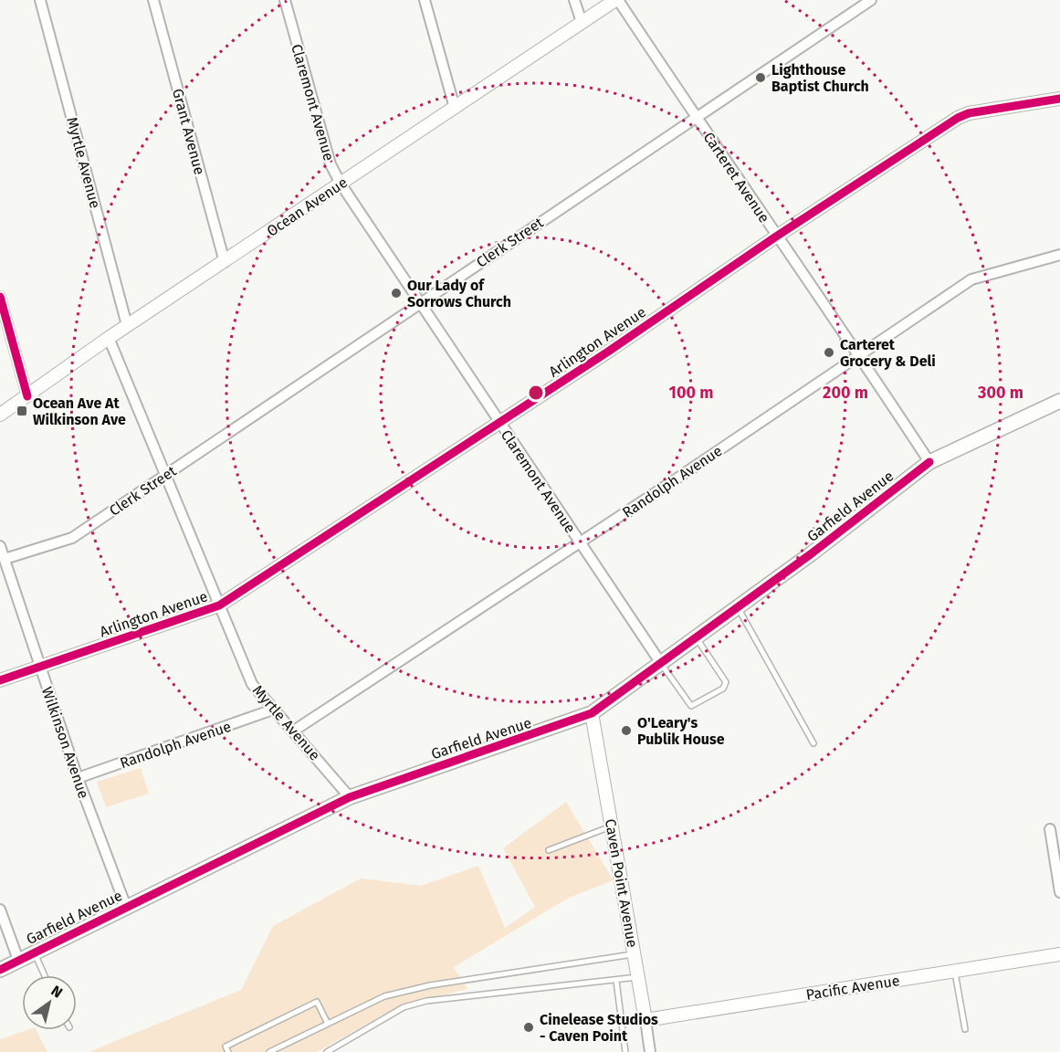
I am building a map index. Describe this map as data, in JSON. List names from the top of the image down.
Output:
{
  "streets": {
    "main road": ["Garfield Avenue"],
    "street": [
      "Claremont Avenue",
      "Grant Avenue",
      "Myrtle Avenue",
      "Carteret Avenue",
      "Ocean Avenue",
      "Clerk Street",
      "Arlington Avenue",
      "Randolph Avenue",
      "Wilkinson Avenue",
      "Caven Point Avenue",
      "Pacific Avenue"
    ]
  },
  "crossings": [
    ["Claremont Avenue", "Ocean Avenue"],
    ["Claremont Avenue", "Clerk Street"],
    ["Claremont Avenue", "Arlington Avenue"],
    ["Claremont Avenue", "Randolph Avenue"],
    ["Claremont Avenue", "Garfield Avenue"],
    ["Grant Avenue", "Ocean Avenue"],
    ["Myrtle Avenue", "Ocean Avenue"],
    ["Myrtle Avenue", "Clerk Street"],
    ["Myrtle Avenue", "Arlington Avenue"],
    ["Myrtle Avenue", "Randolph Avenue"],
    ["Myrtle Avenue", "Garfield Avenue"],
    ["Carteret Avenue", "Ocean Avenue"],
    ["Carteret Avenue", "Clerk Street"],
    ["Carteret Avenue", "Arlington Avenue"],
    ["Carteret Avenue", "Randolph Avenue"],
    ["Carteret Avenue", "Garfield Avenue"],
    ["Clerk Street", "Wilkinson Avenue"],
    ["Arlington Avenue", "Wilkinson Avenue"],
    ["Randolph Avenue", "Wilkinson Avenue"],
    ["Garfield Avenue", "Wilkinson Avenue"],
    ["Garfield Avenue", "Caven Point Avenue"],
    ["Caven Point Avenue", "Pacific Avenue"]
  ],
  "places": {
    "other": [
      "Lighthouse Baptist Church",
      "Our Lady of Sorrows Church",
      "Carteret Grocery & Deli",
      "O'Leary's Publik House",
      "Cinelease Studios - Caven Point"
    ],
    "transit": ["Ocean Ave At Wilkinson Ave"]
  },
  "north": "top right",
  "rings": ["100 m", "200 m", "300 m"]
}
